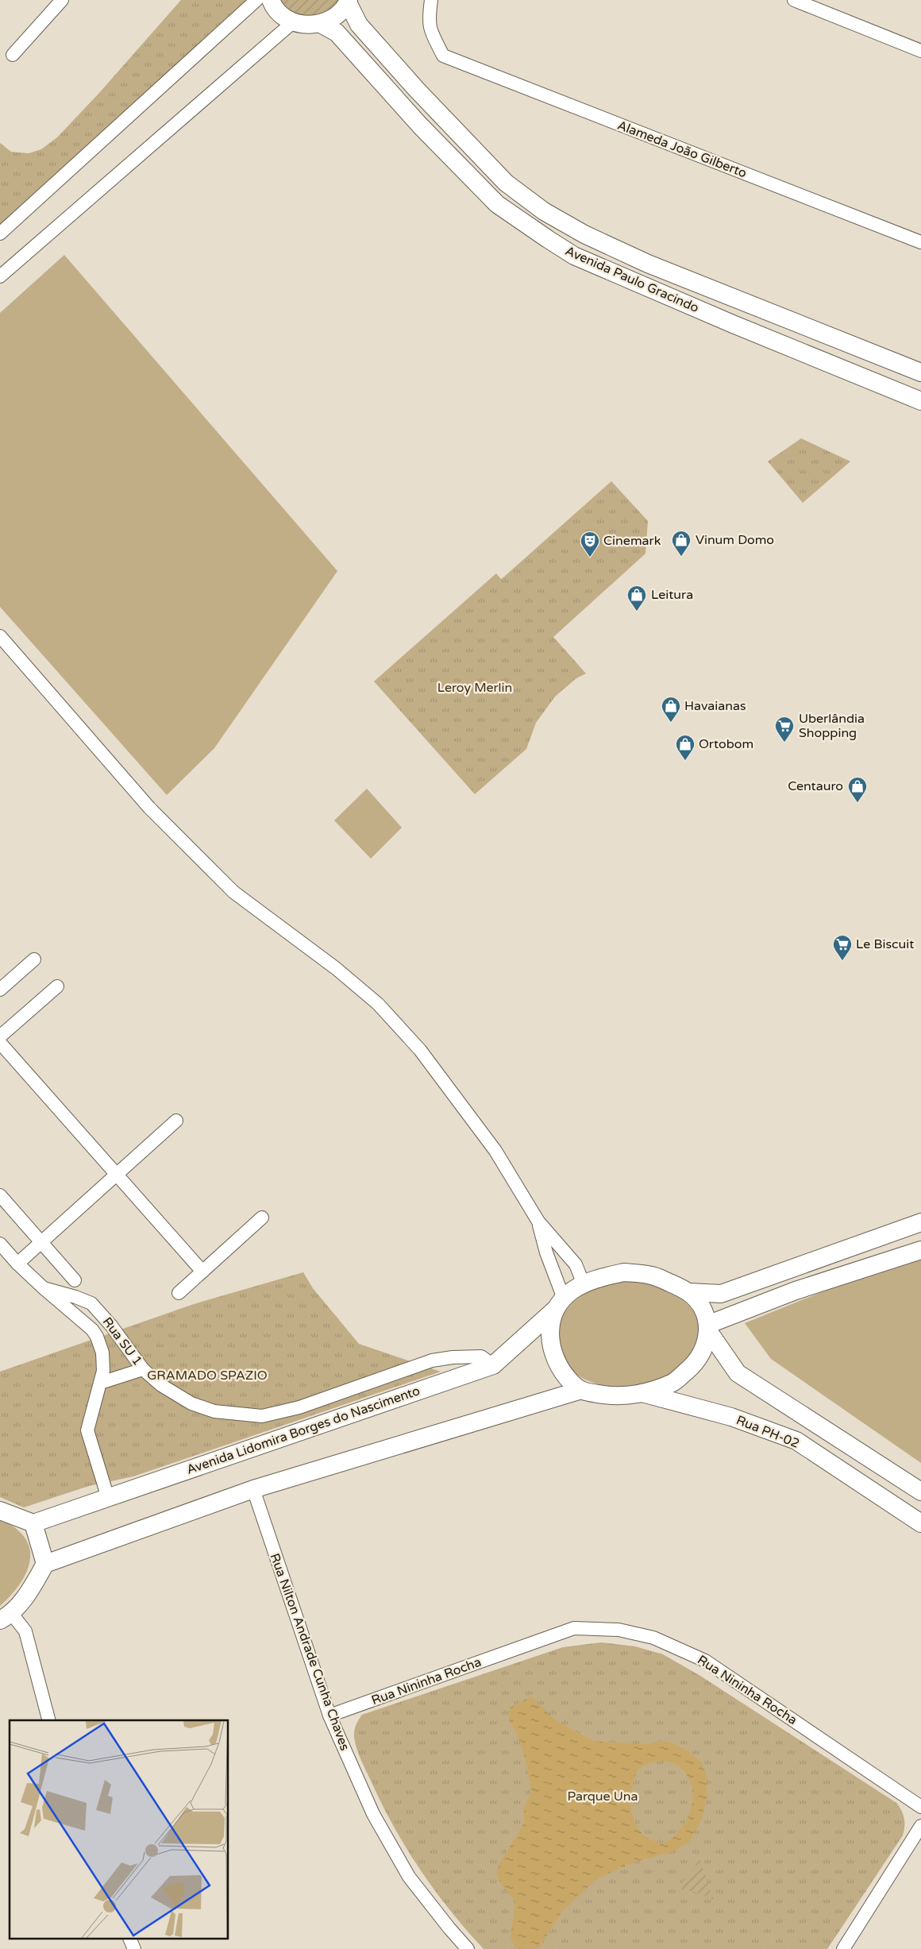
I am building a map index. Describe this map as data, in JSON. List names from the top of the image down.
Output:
{
  "streets": {
    "street": [
      "Alameda João Gilberto",
      "Avenida Paulo Gracindo",
      "Rua SU 1",
      "Avenida Lidomira Borges do Nascimento",
      "Rua PH-02",
      "Rua Nilton Andrade Cunha Chaves",
      "Rua Nininha Rocha"
    ]
  },
  "crossings": [
    ["Rua SU 1", "Avenida Lidomira Borges do Nascimento"],
    ["Avenida Lidomira Borges do Nascimento", "Rua PH-02"],
    ["Rua Nilton Andrade Cunha Chaves", "Rua Nininha Rocha"]
  ],
  "parks": ["Leroy Merlin", "GRAMADO SPAZIO", "Parque Una"],
  "places": {
    "shop": [
      "Vinum Domo",
      "Leitura",
      "Havaianas",
      "Ortobom",
      "Centauro"
    ],
    "theatre": ["Cinemark"],
    "supermarket": ["Uberlândia Shopping", "Le Biscuit"]
  }
}
